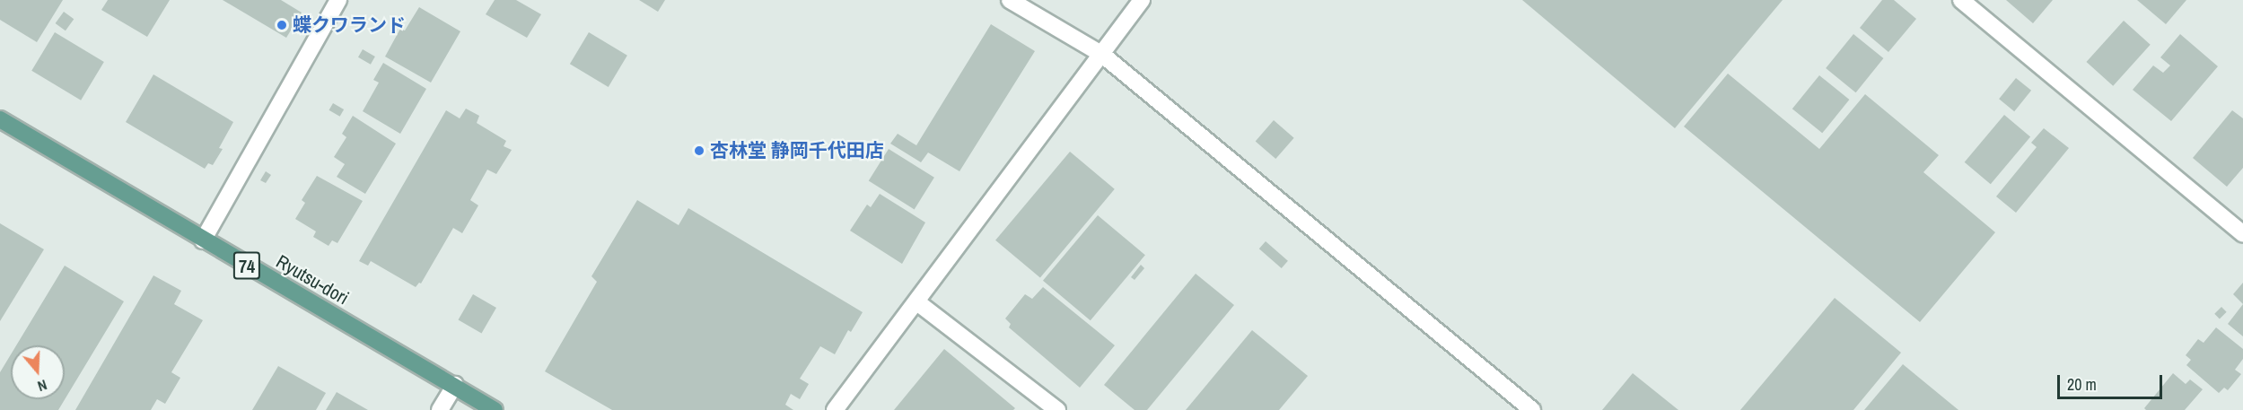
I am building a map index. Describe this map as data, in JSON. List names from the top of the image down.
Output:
{
  "streets": {
    "main road": ["74", "Ryutsu-dori"]
  },
  "places": ["蝶クワランド", "杏林堂 静岡千代田店"],
  "scale_bar": "20 m",
  "north": "bottom"
}
